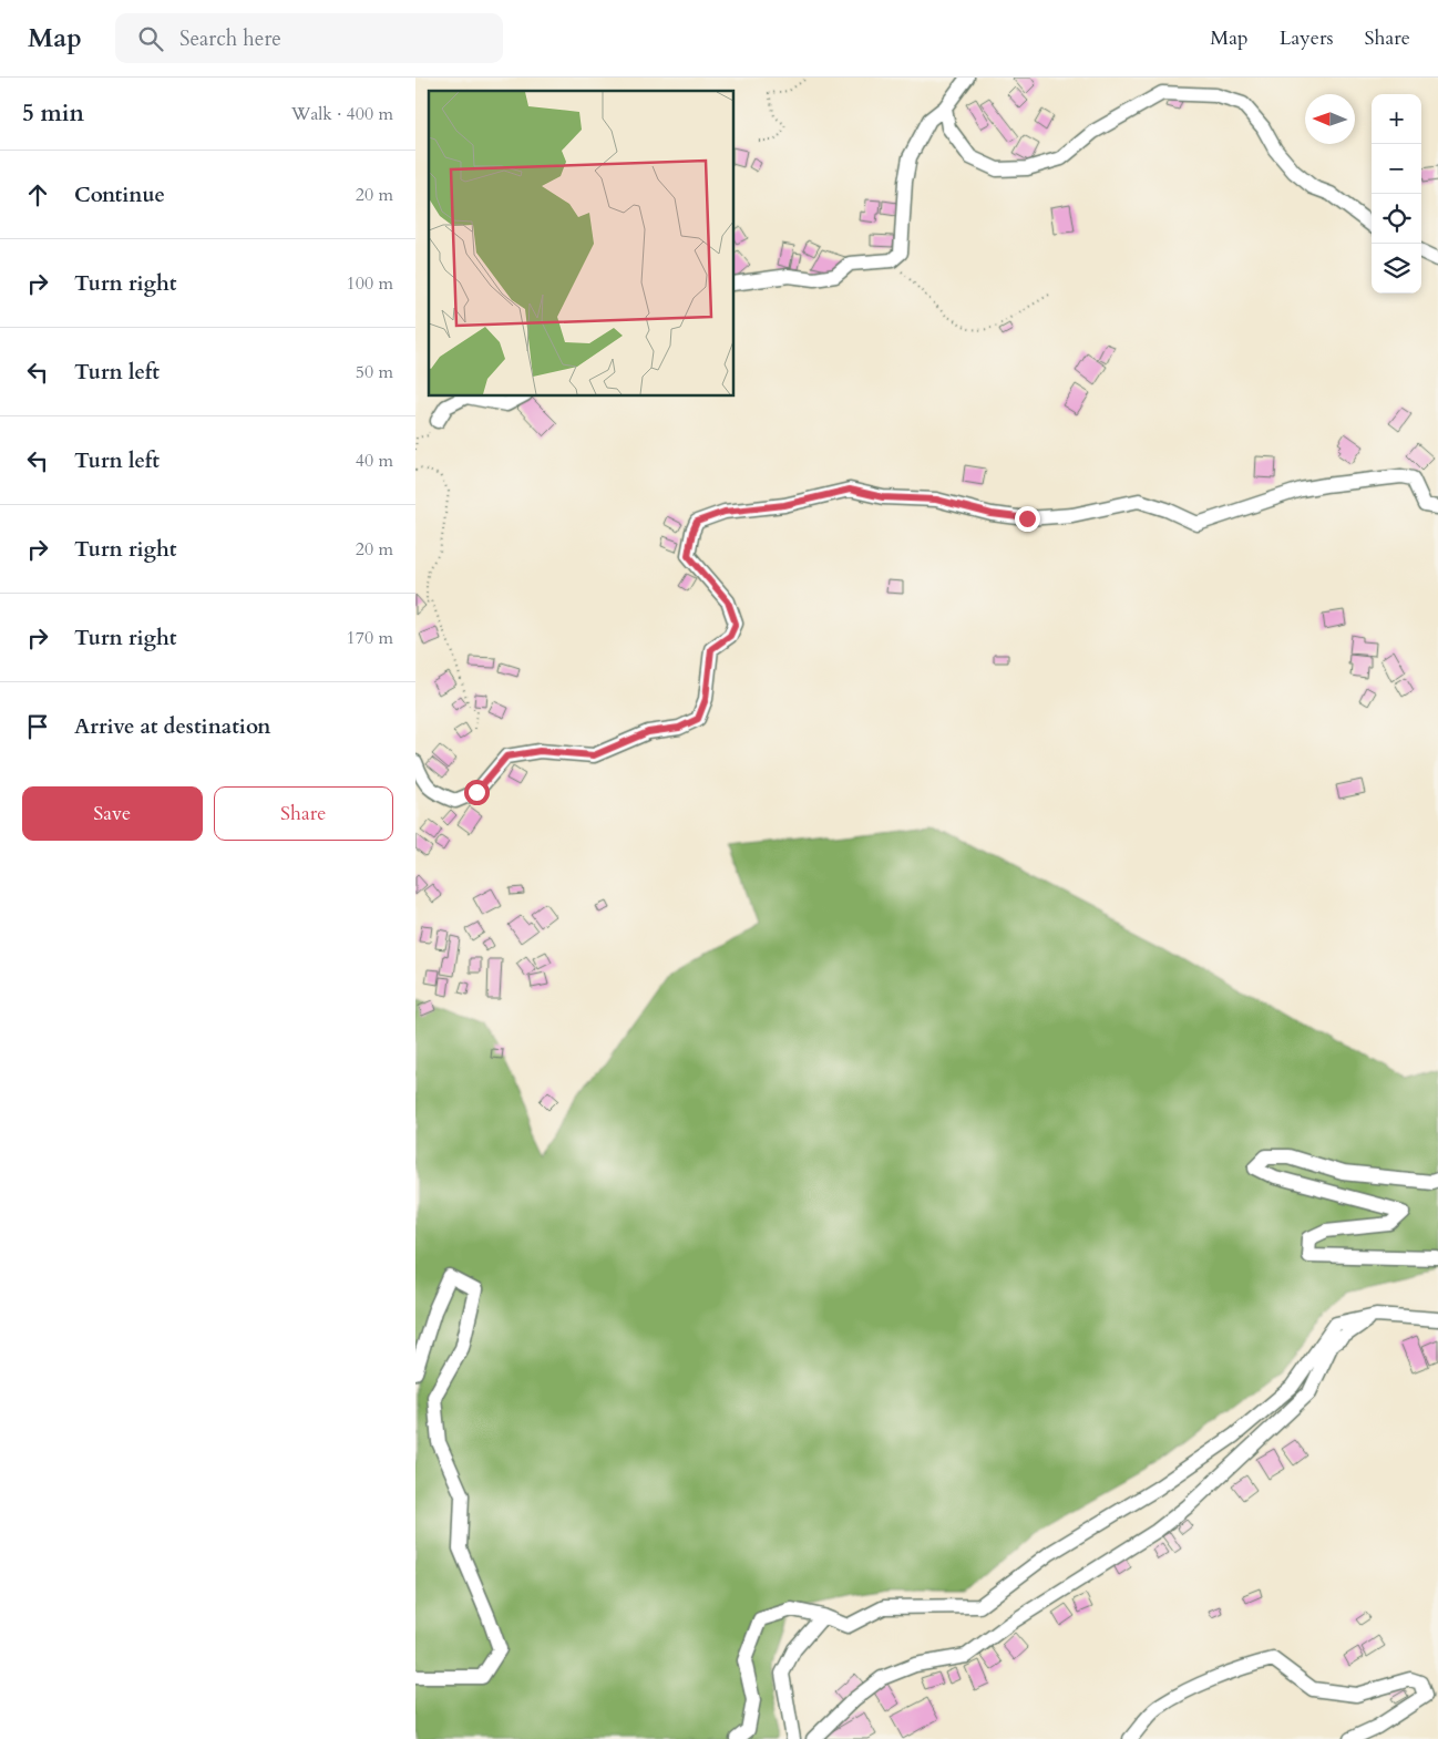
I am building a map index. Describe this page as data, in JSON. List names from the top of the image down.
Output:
{
  "north": "left",
  "page": {
    "header": "Map",
    "search": "Search here",
    "nav": ["Map", "Layers", "Share"],
    "heading": ["5 min", "Walk · 400 m"],
    "map_buttons": ["+", "−"],
    "list": [
      ["Continue", "20 m"],
      ["Turn right", "100 m"],
      ["Turn left", "50 m"],
      ["Turn left", "40 m"],
      ["Turn right", "20 m"],
      ["Turn right", "170 m"],
      "Arrive at destination"
    ],
    "buttons": ["Save", "Share"]
  }
}
